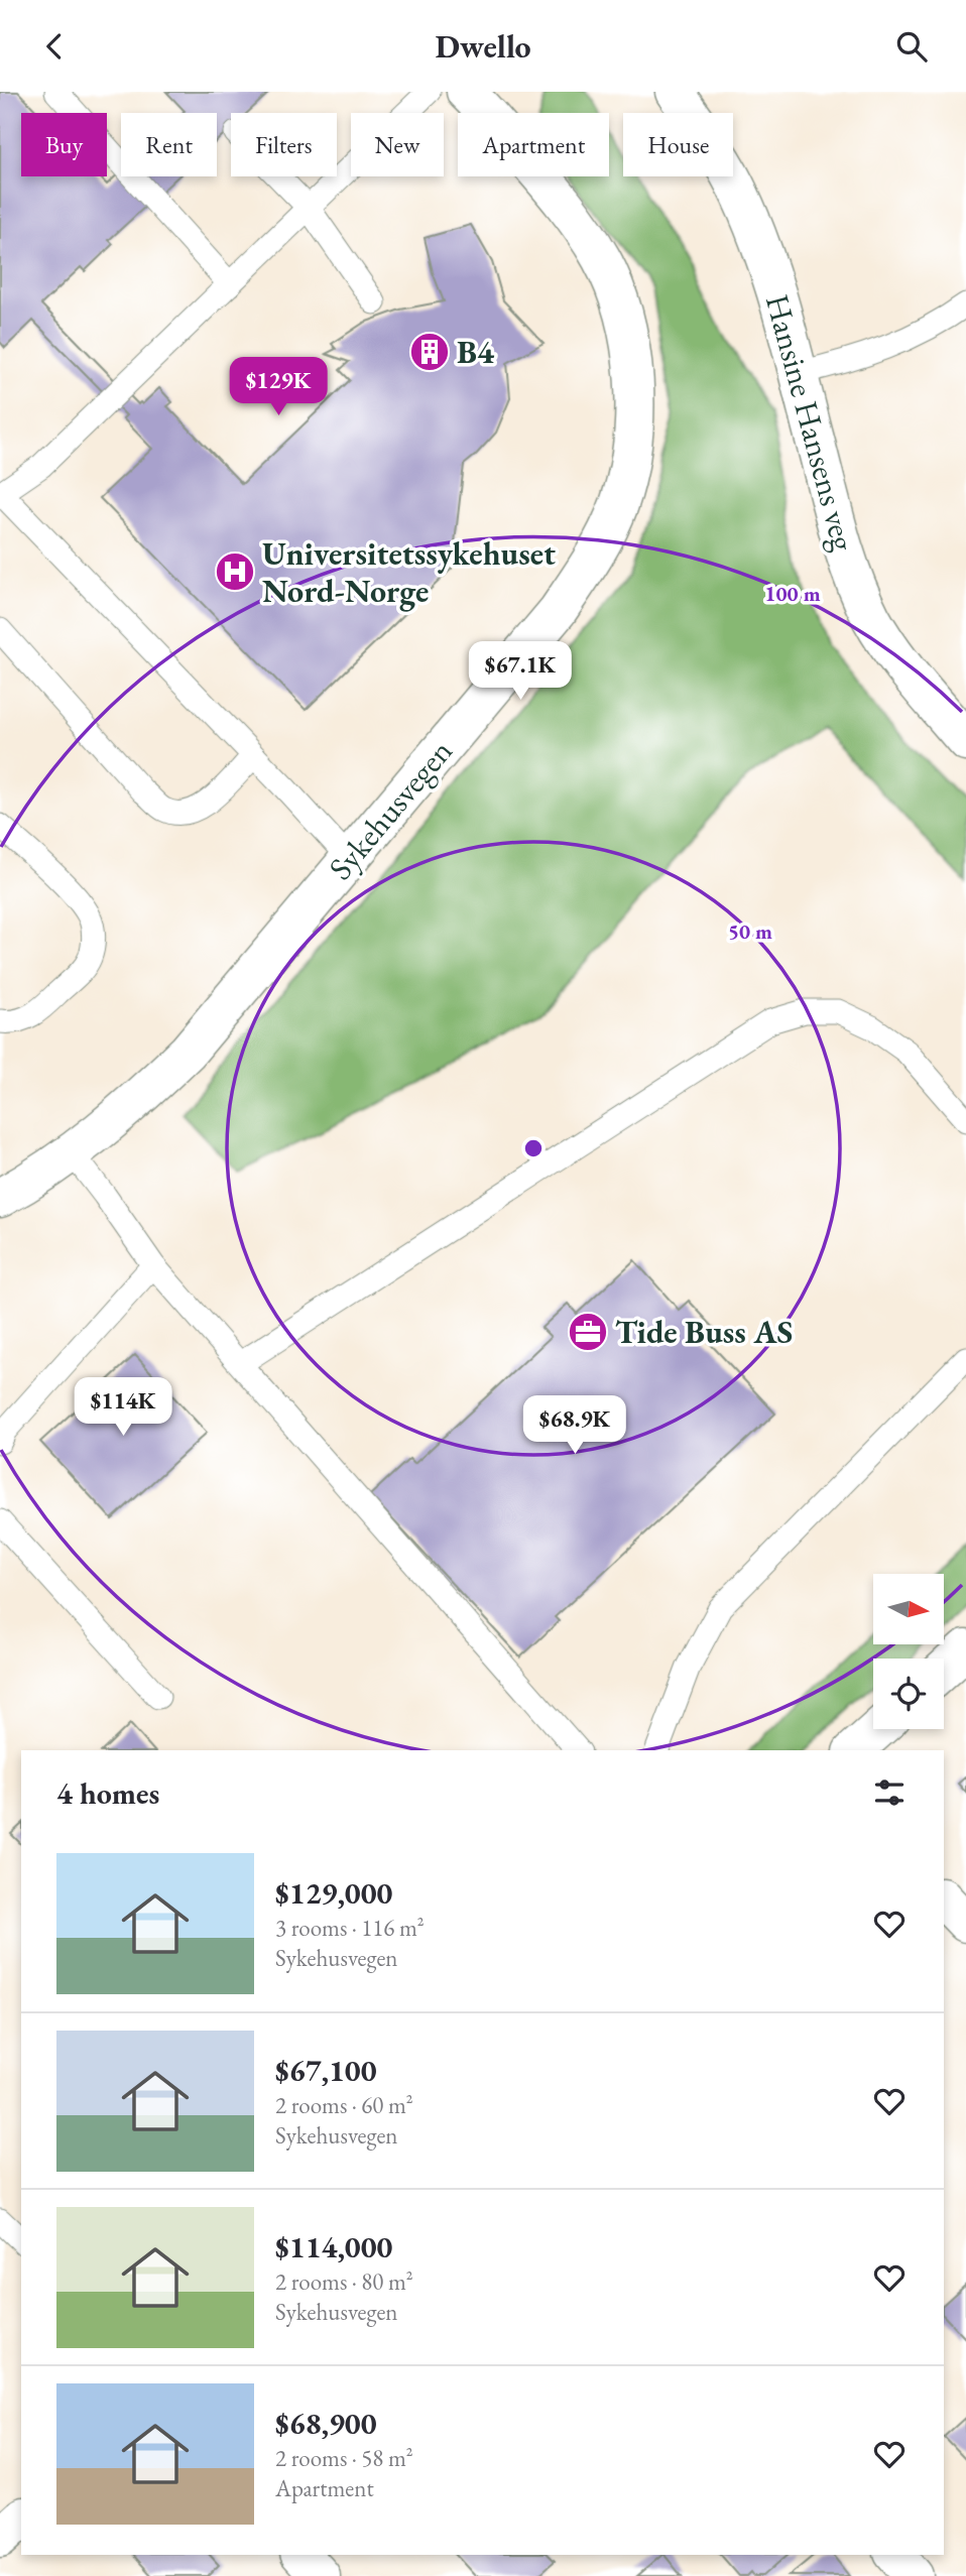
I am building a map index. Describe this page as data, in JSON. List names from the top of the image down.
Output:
{
  "streets": {
    "street": ["Hansine Hansens veg", "Sykehusvegen"]
  },
  "places": {
    "building": ["B4"],
    "hospital": ["Universitetssykehuset Nord-Norge"],
    "office": ["Tide Buss AS"]
  },
  "north": "right",
  "page": {
    "header": "Dwello",
    "chip": [
      "Buy",
      "Rent",
      "Filters",
      "New",
      "Apartment",
      "House"
    ],
    "price": [
      "$129K",
      "$67.1K",
      "$114K",
      "$68.9K"
    ],
    "heading": "4 homes",
    "list": [
      {
        "name": "$129,000",
        "note": "3 rooms · 116 m² · Sykehusvegen"
      },
      {
        "name": "$67,100",
        "note": "2 rooms · 60 m² · Sykehusvegen"
      },
      {
        "name": "$114,000",
        "note": "2 rooms · 80 m² · Sykehusvegen"
      },
      {
        "name": "$68,900",
        "note": "2 rooms · 58 m² · Apartment"
      }
    ]
  },
  "rings": ["100 m", "50 m"]
}
